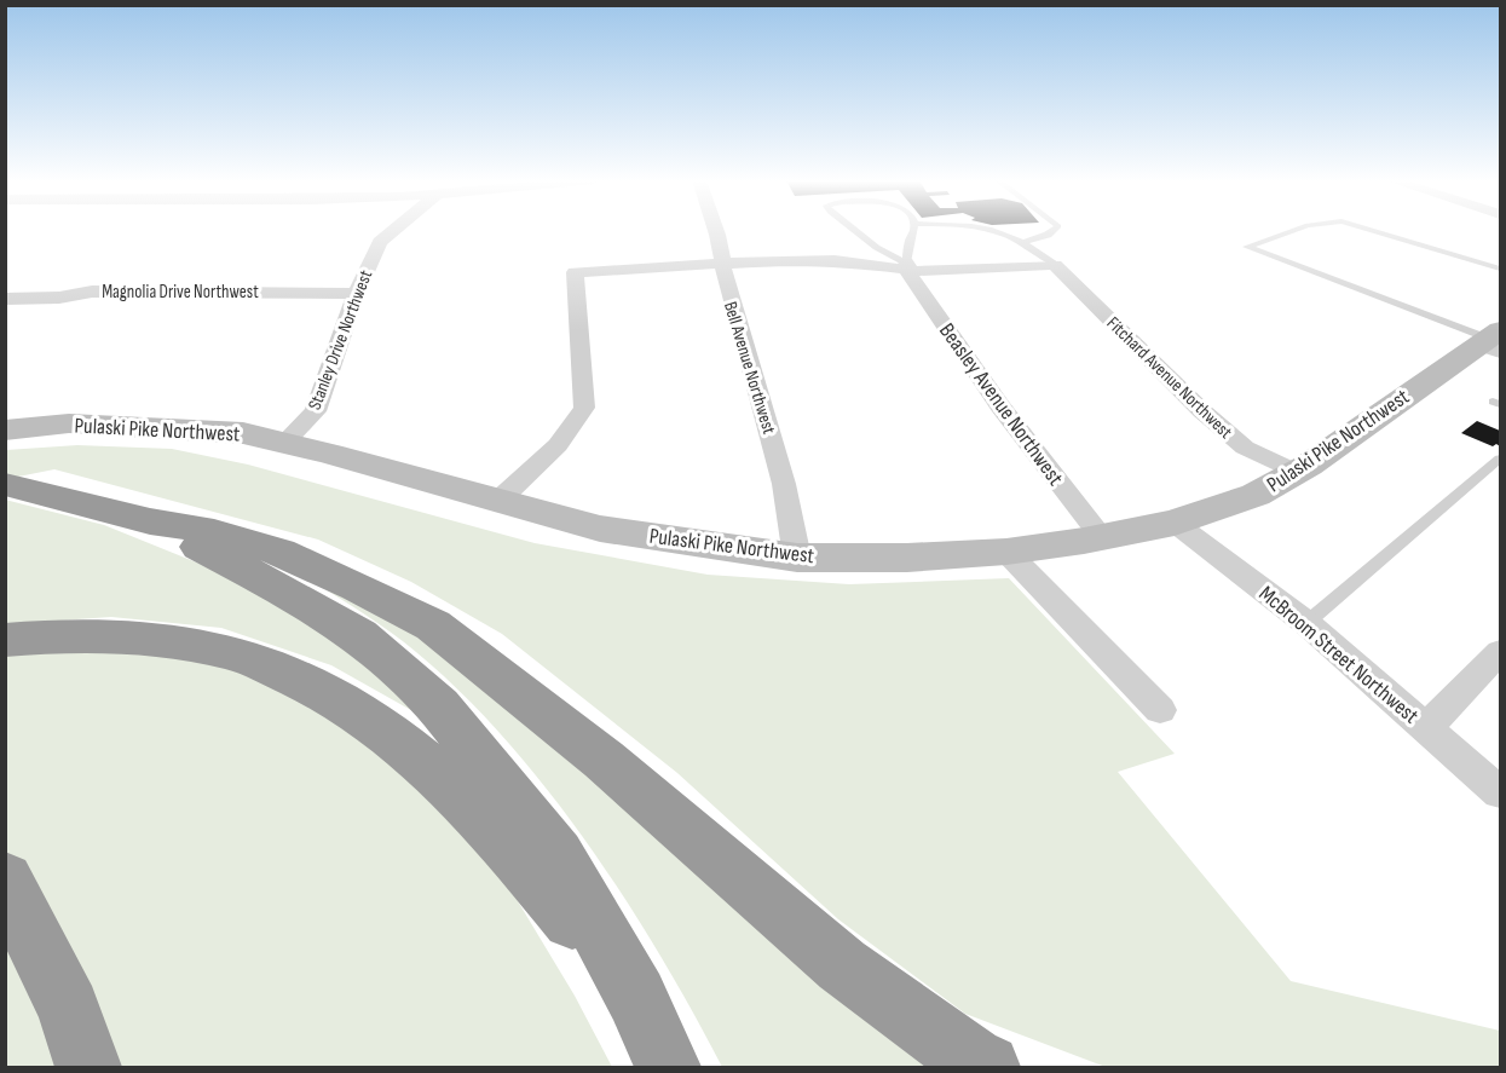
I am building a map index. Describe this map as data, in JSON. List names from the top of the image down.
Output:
{
  "streets": {
    "main road": ["Pulaski Pike Northwest"],
    "street": [
      "Magnolia Drive Northwest",
      "Stanley Drive Northwest",
      "Bell Avenue Northwest",
      "Fitchard Avenue Northwest",
      "Beasley Avenue Northwest",
      "McBroom Street Northwest"
    ]
  },
  "crossings": [
    ["Magnolia Drive Northwest", "Stanley Drive Northwest"],
    ["Stanley Drive Northwest", "Pulaski Pike Northwest"],
    ["Bell Avenue Northwest", "Pulaski Pike Northwest"],
    ["Fitchard Avenue Northwest", "Pulaski Pike Northwest"],
    ["Beasley Avenue Northwest", "Pulaski Pike Northwest"],
    ["Pulaski Pike Northwest", "McBroom Street Northwest"]
  ]
}
